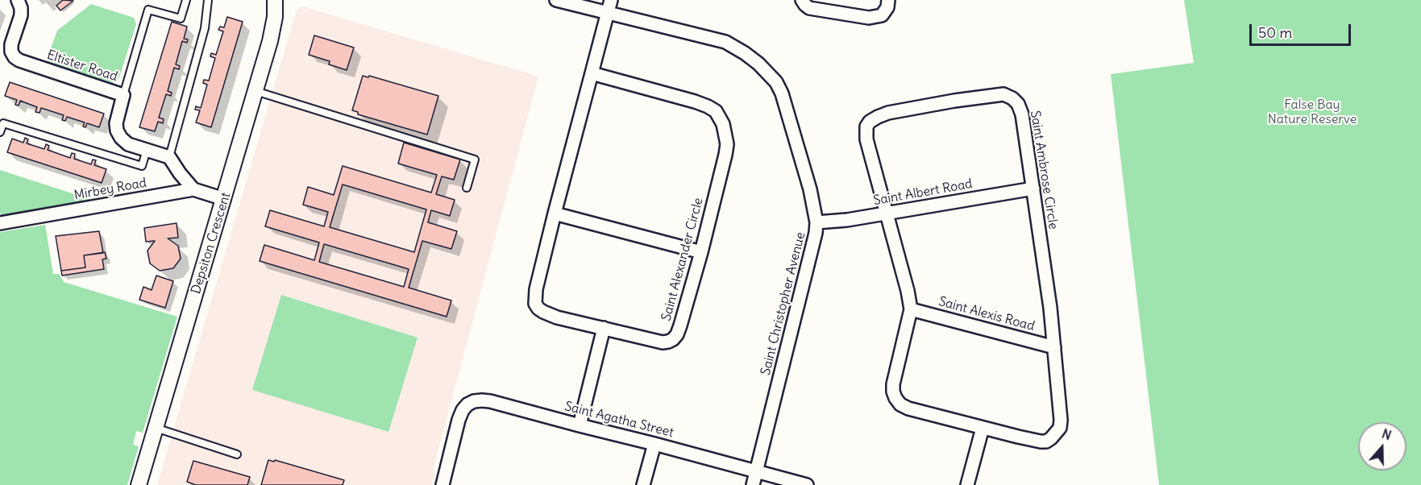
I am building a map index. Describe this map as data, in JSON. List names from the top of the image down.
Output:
{
  "streets": {
    "street": [
      "Eltister Road",
      "Saint Ambrose Circle",
      "Mirbey Road",
      "Saint Albert Road",
      "Depsiton Crescent",
      "Saint Alexander Circle",
      "Saint Christopher Avenue",
      "Saint Alexis Road",
      "Saint Agatha Street"
    ]
  },
  "crossings": [
    ["Saint Ambrose Circle", "Saint Albert Road"],
    ["Saint Ambrose Circle", "Saint Alexis Road"],
    ["Mirbey Road", "Depsiton Crescent"],
    ["Saint Albert Road", "Saint Christopher Avenue"],
    ["Saint Alexander Circle", "Saint Christopher Avenue"],
    ["Saint Christopher Avenue", "Saint Agatha Street"]
  ],
  "parks": ["False Bay Nature Reserve"],
  "scale_bar": "50 m",
  "north": "top"
}
